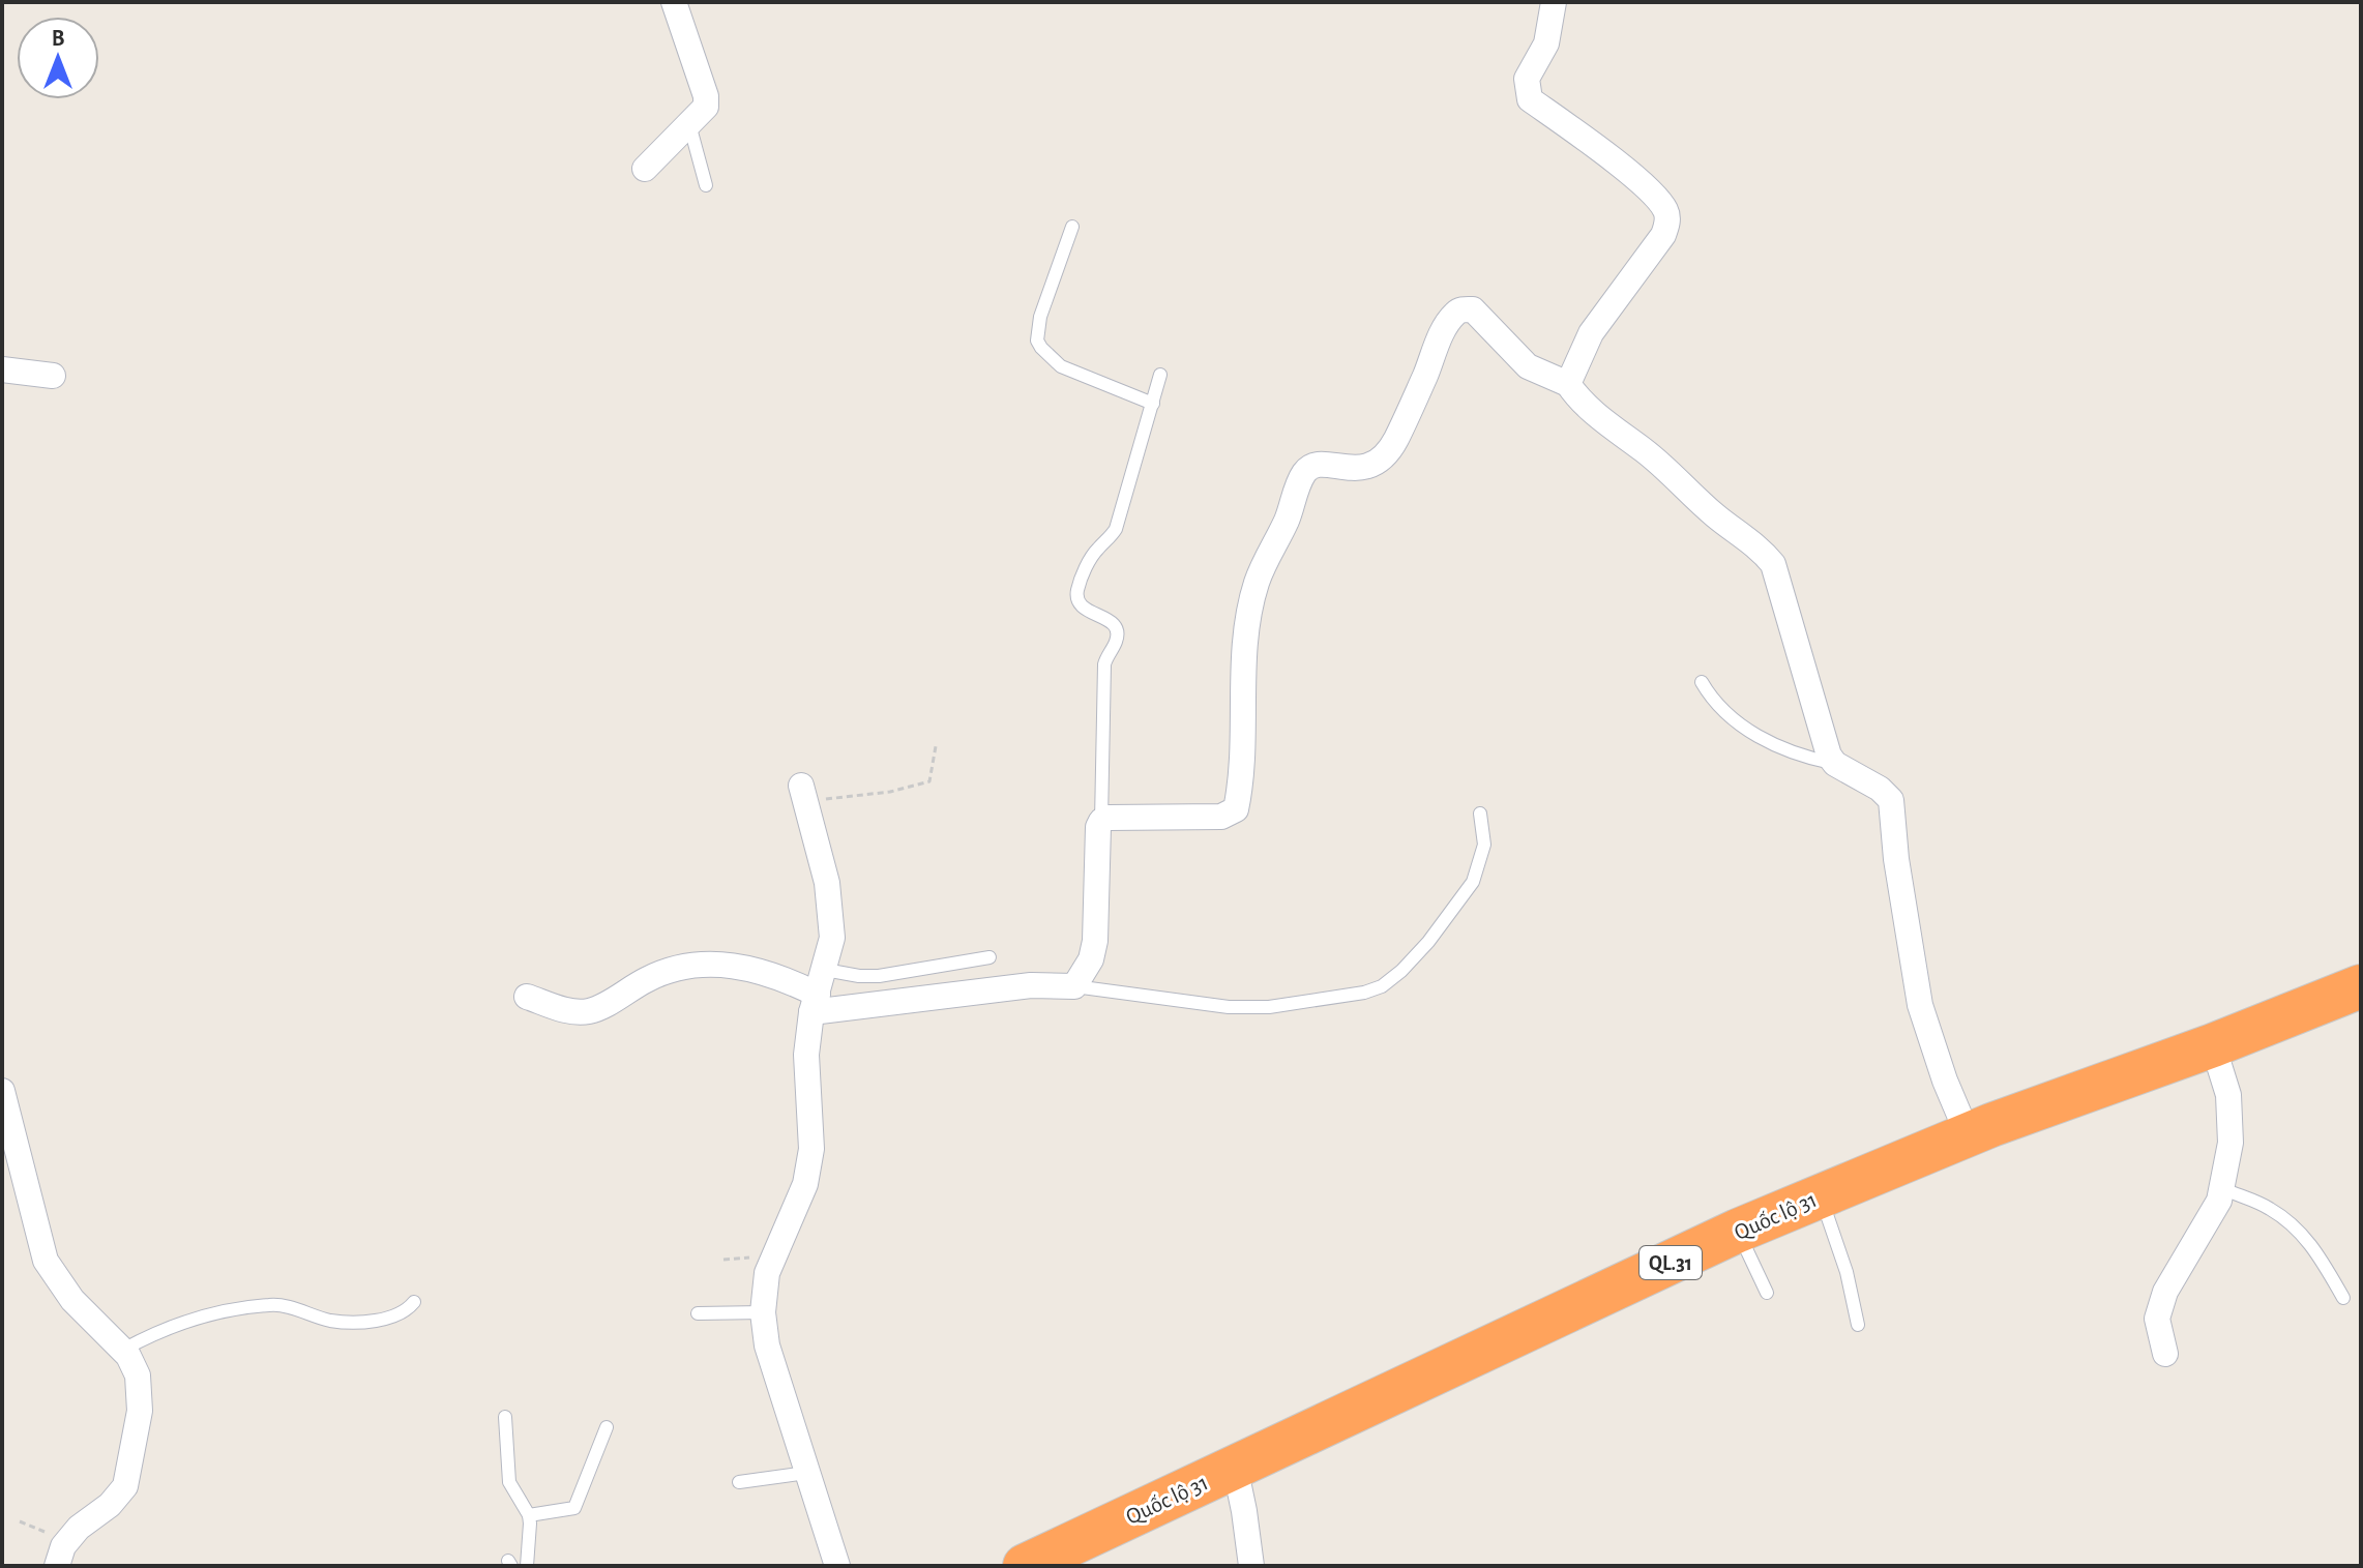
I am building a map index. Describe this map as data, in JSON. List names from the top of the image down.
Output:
{
  "streets": {
    "highway": ["Quốc lộ 31", "QL.31"]
  },
  "north": "top"
}
